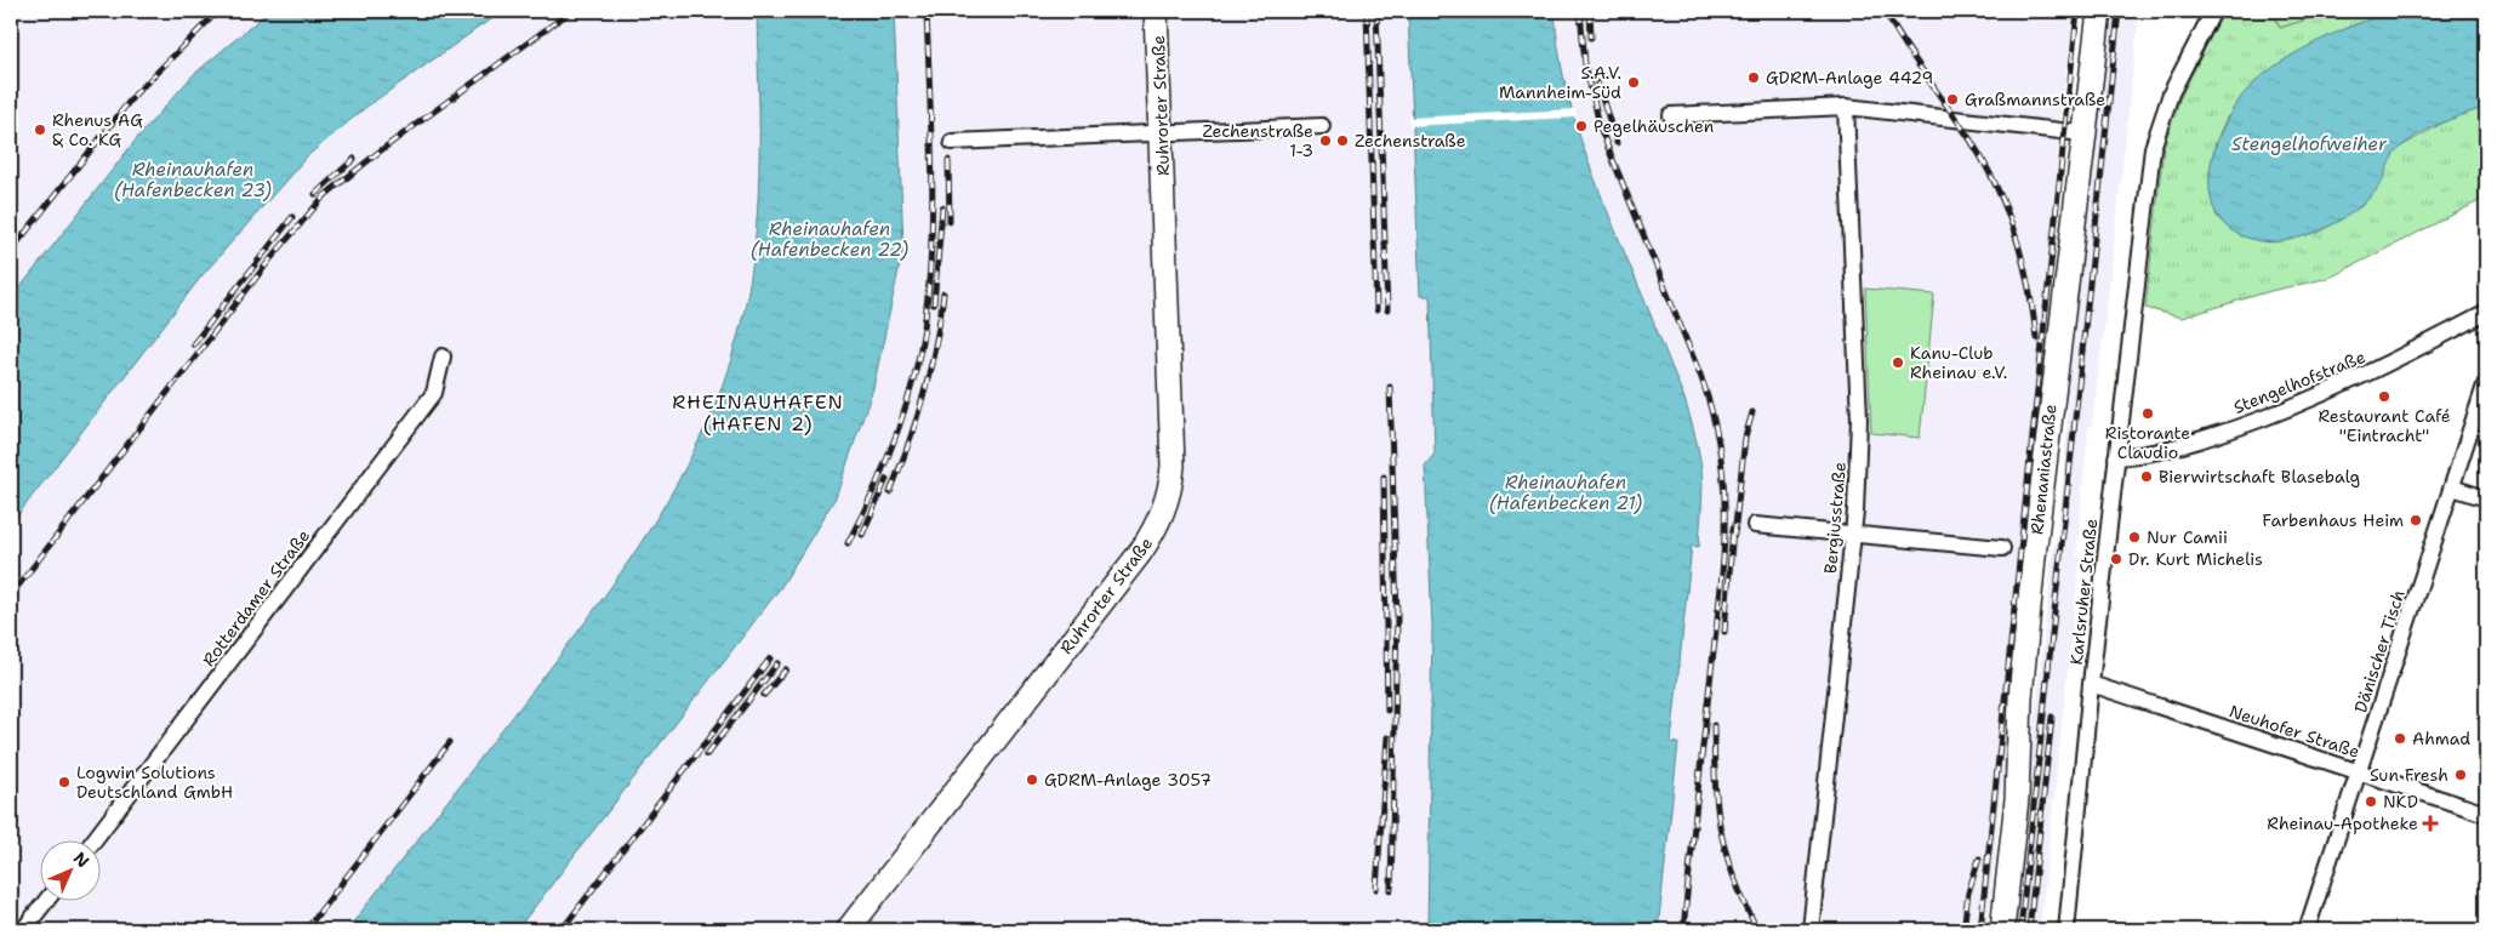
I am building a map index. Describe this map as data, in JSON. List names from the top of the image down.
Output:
{
  "streets": {
    "street": [
      "Ruhrorter Straße",
      "Stengelhofstraße",
      "Rhenaniastraße",
      "Bergiusstraße",
      "Karlsruher Straße",
      "Rotterdamer Straße",
      "Dänischer Tisch",
      "Neuhofer Straße"
    ]
  },
  "crossings": [
    ["Stengelhofstraße", "Karlsruher Straße"],
    ["Karlsruher Straße", "Neuhofer Straße"],
    ["Dänischer Tisch", "Neuhofer Straße"]
  ],
  "districts": ["RHEINAUHAFEN (HAFEN 2)"],
  "water": [
    "Stengelhofweiher",
    "Rheinauhafen (Hafenbecken 23)",
    "Rheinauhafen (Hafenbecken 22)",
    "Rheinauhafen (Hafenbecken 21)"
  ],
  "places": {
    "other": [
      "GDRM-Anlage 4429",
      "S.A.V. Mannheim-Süd",
      "Graßmannstraße",
      "Pegelhäuschen",
      "Rhenus AG & Co. KG",
      "Zechenstraße 1-3",
      "Zechenstraße",
      "Kanu-Club Rheinau e.V.",
      "Restaurant Café \"Eintracht\"",
      "Ristorante Claudio",
      "Bierwirtschaft Blasebalg",
      "Farbenhaus Heim",
      "Nur Camii",
      "Dr. Kurt Michelis",
      "Ahmad",
      "Sun Fresh",
      "GDRM-Anlage 3057",
      "Logwin Solutions Deutschland GmbH",
      "NKD"
    ],
    "health": ["Rheinau-Apotheke"]
  },
  "north": "top right"
}
